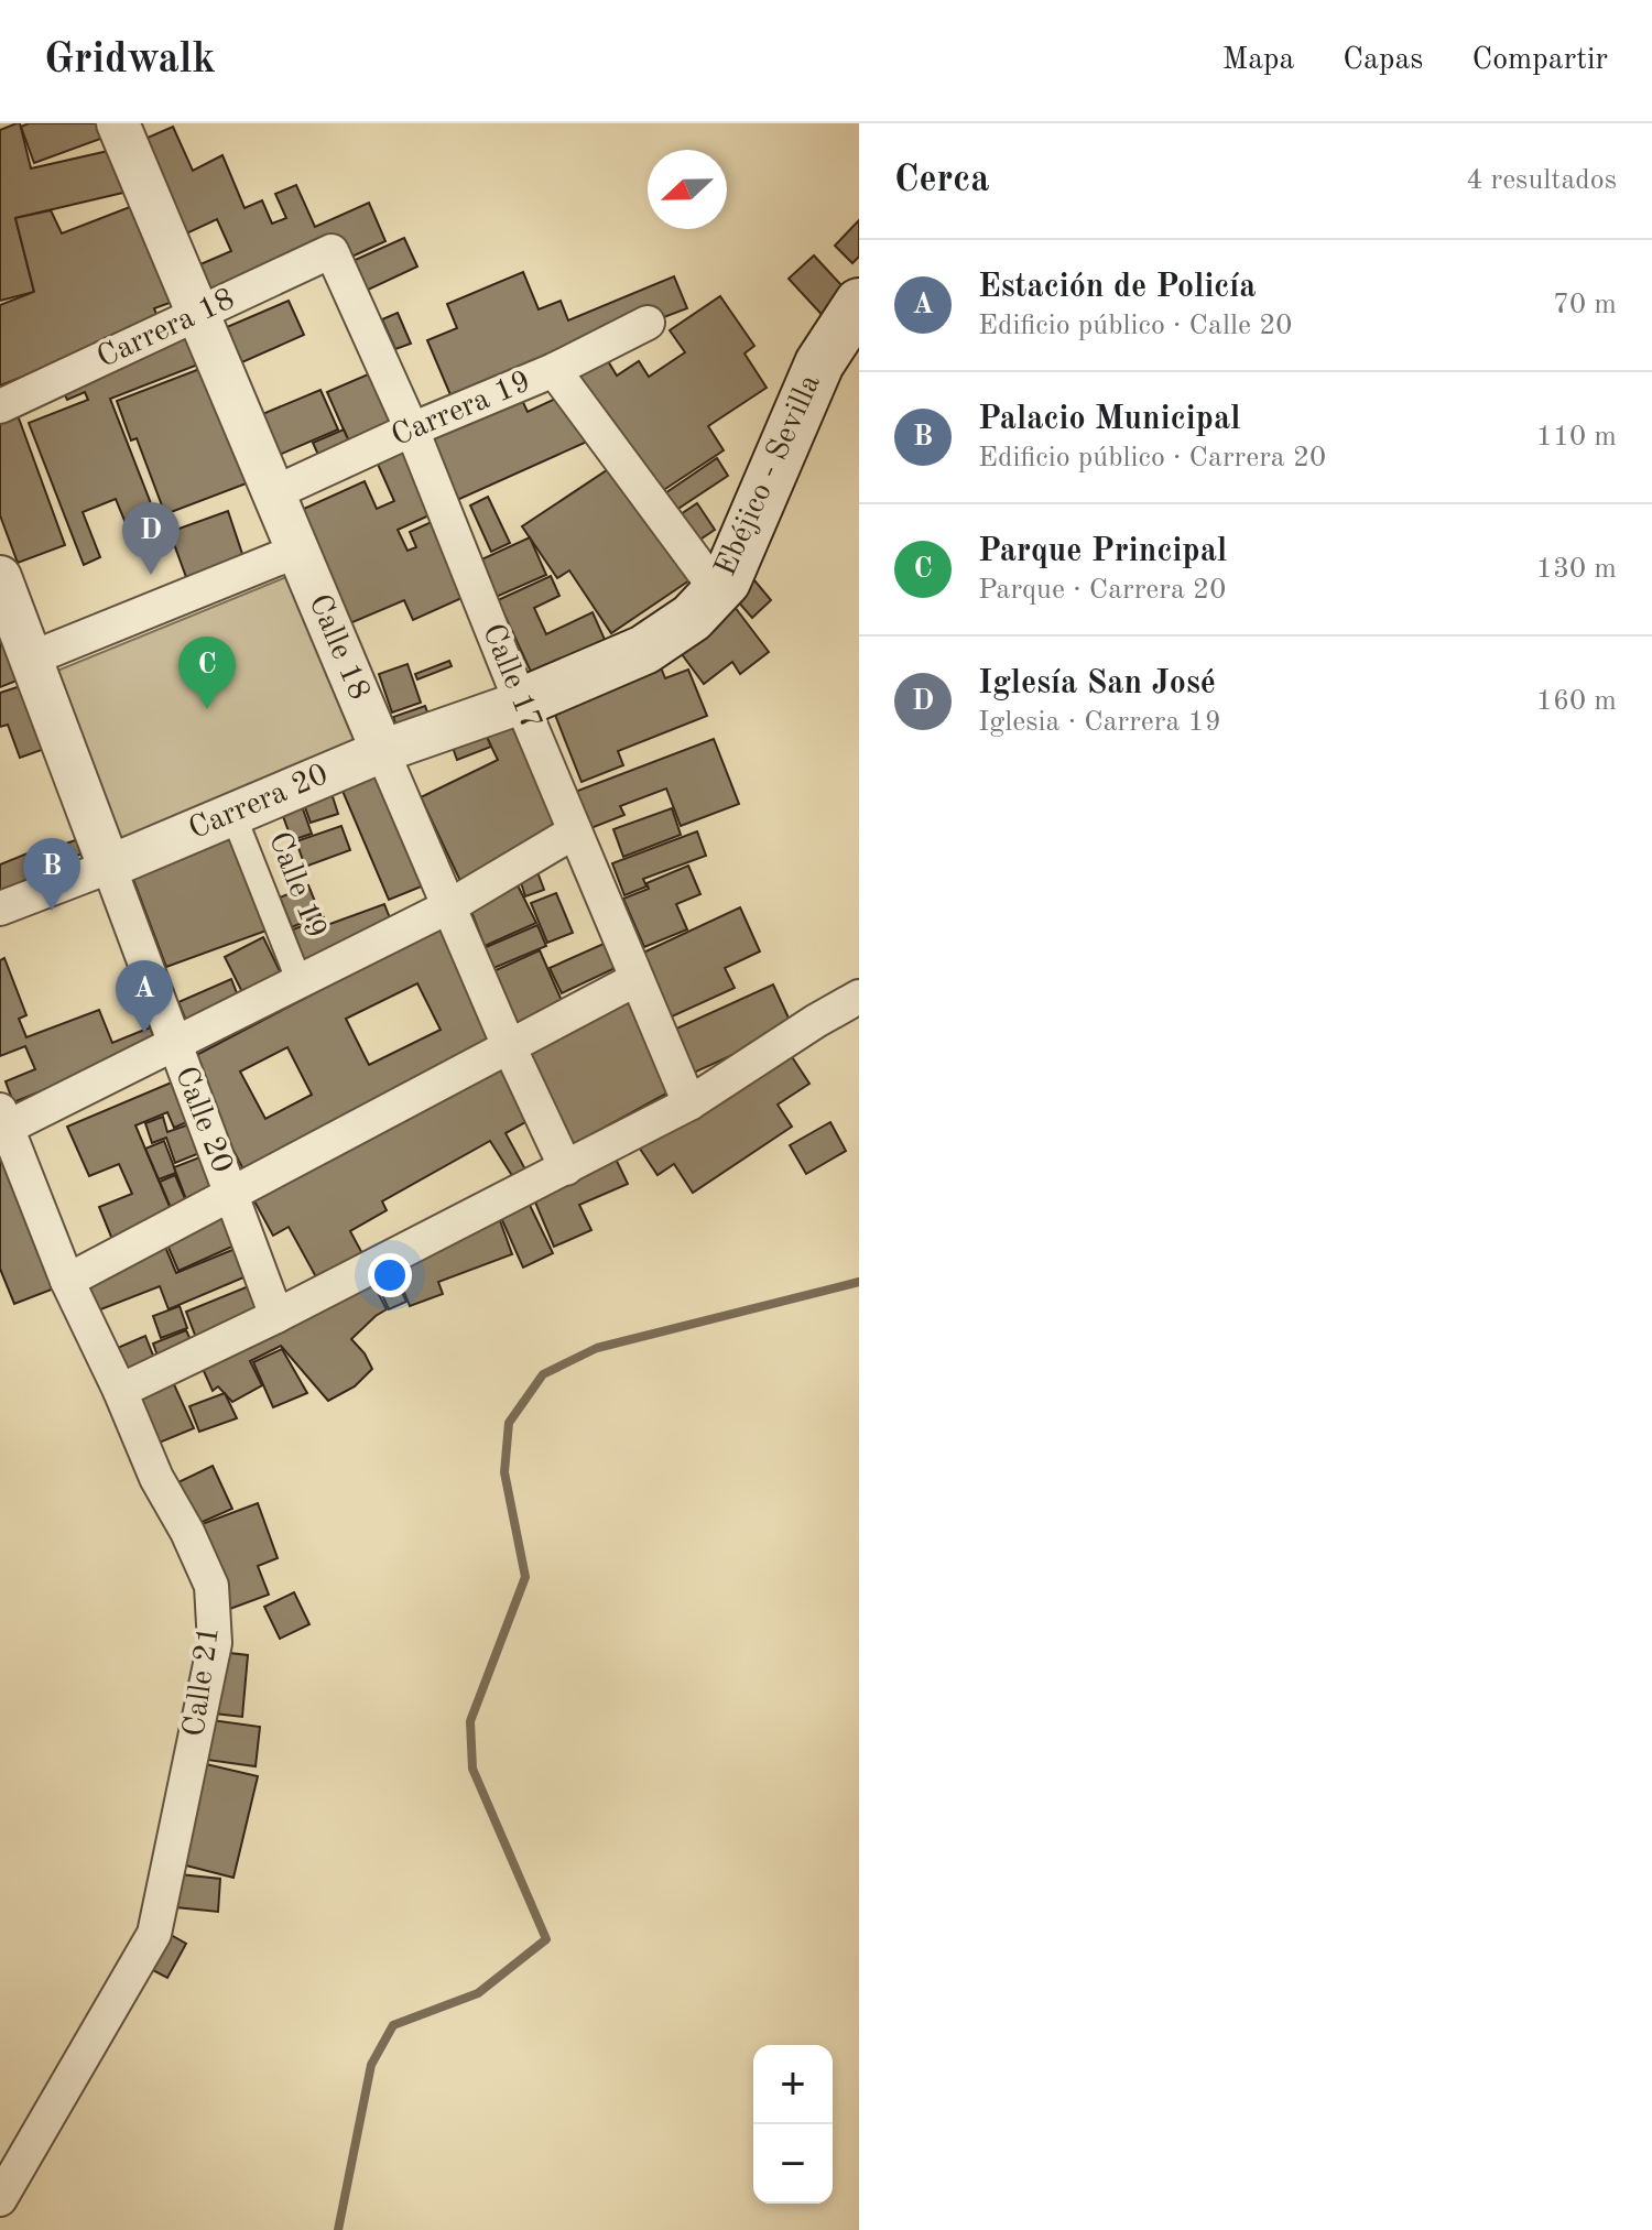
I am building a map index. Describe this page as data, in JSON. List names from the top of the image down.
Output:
{
  "streets": {
    "main road": ["Ebéjico - Sevilla"],
    "street": [
      "Carrera 18",
      "Carrera 19",
      "Calle 18",
      "Calle 17",
      "Carrera 20",
      "Calle 19",
      "Calle 20",
      "Calle 21"
    ]
  },
  "crossings": [
    ["Carrera 18", "Calle 18"],
    ["Carrera 18", "Calle 17"],
    ["Carrera 19", "Calle 18"],
    ["Carrera 19", "Calle 17"],
    ["Ebéjico - Sevilla", "Calle 17"],
    ["Ebéjico - Sevilla", "Carrera 20"],
    ["Calle 18", "Carrera 20"],
    ["Calle 17", "Carrera 20"],
    ["Carrera 20", "Calle 19"],
    ["Carrera 20", "Calle 20"]
  ],
  "north": "left",
  "page": {
    "header": "Gridwalk",
    "nav": ["Mapa", "Capas", "Compartir"],
    "heading": ["Cerca", "4 resultados"],
    "list": [
      {
        "mark": "A",
        "name": "Estación de Policía",
        "note": "Edificio público · Calle 20",
        "value": "70 m"
      },
      {
        "mark": "B",
        "name": "Palacio Municipal",
        "note": "Edificio público · Carrera 20",
        "value": "110 m"
      },
      {
        "mark": "C",
        "name": "Parque Principal",
        "note": "Parque · Carrera 20",
        "value": "130 m"
      },
      {
        "mark": "D",
        "name": "Iglesía San José",
        "note": "Iglesia · Carrera 19",
        "value": "160 m"
      }
    ],
    "pins": [
      "D",
      "C",
      "B",
      "A"
    ],
    "map_buttons": ["+", "−"]
  }
}
